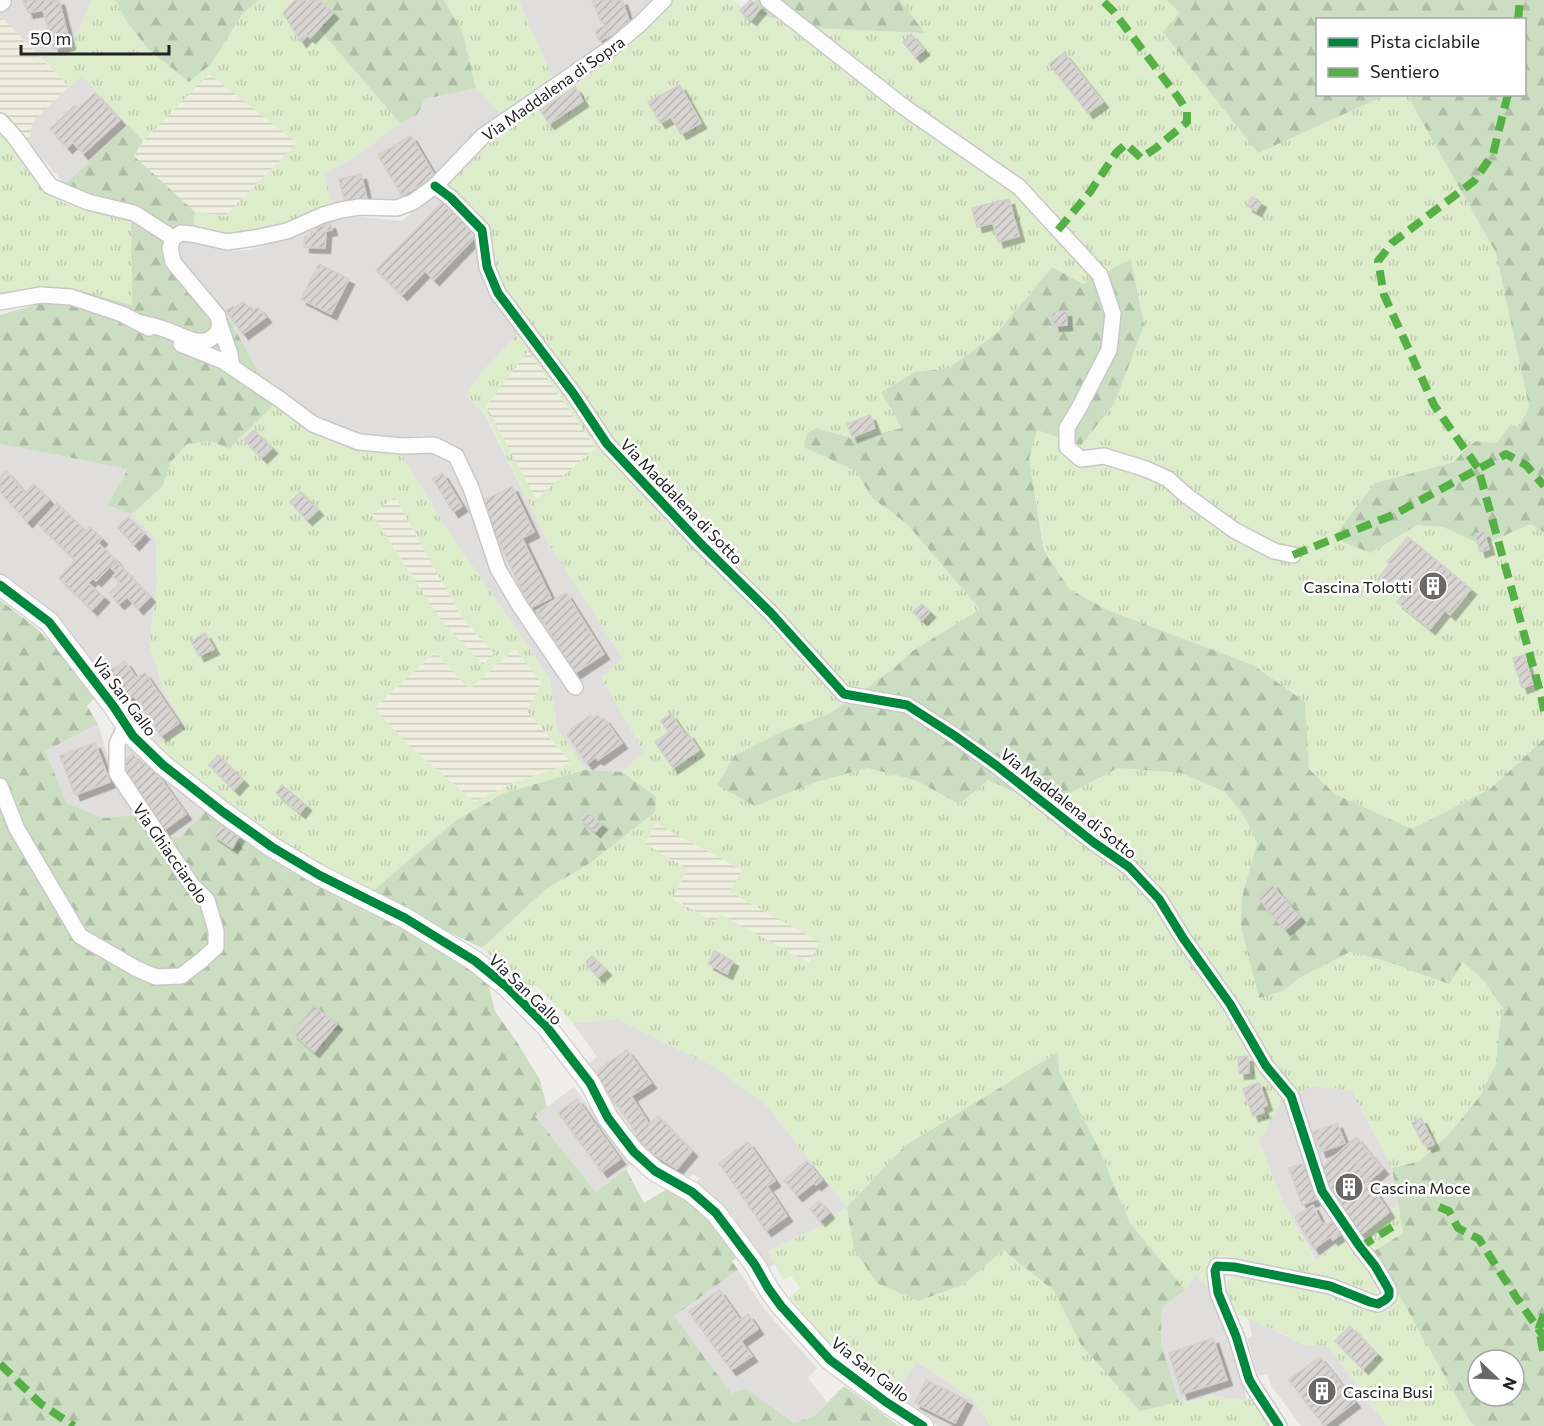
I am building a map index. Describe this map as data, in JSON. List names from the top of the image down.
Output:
{
  "streets": {
    "street": [
      "Via Maddalena di Sopra",
      "Via Maddalena di Sotto",
      "Via San Gallo",
      "Via Ghiacciarolo"
    ]
  },
  "crossings": [
    ["Via Maddalena di Sopra", "Via Maddalena di Sotto"],
    ["Via San Gallo", "Via Ghiacciarolo"]
  ],
  "places": {
    "building": ["Cascina Tolotti", "Cascina Moce", "Cascina Busi"]
  },
  "legend": ["Pista ciclabile", "Sentiero"],
  "scale_bar": "50 m",
  "north": "bottom right"
}
